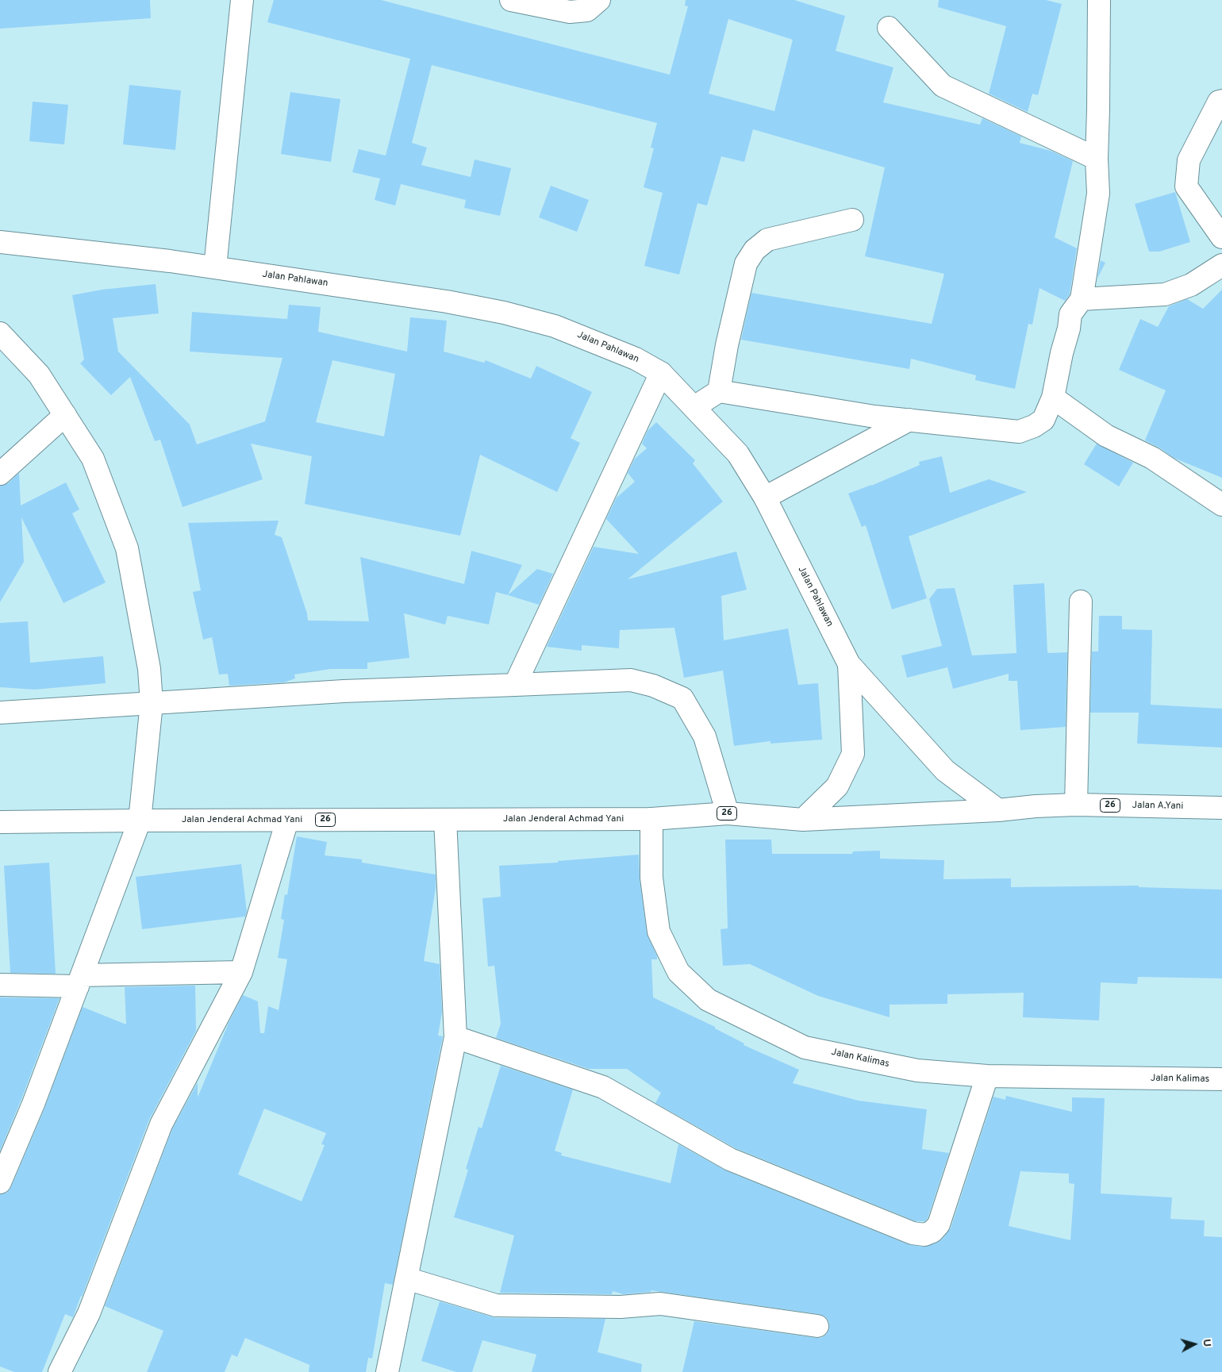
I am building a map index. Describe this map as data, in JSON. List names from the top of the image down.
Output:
{
  "streets": {
    "main road": [
      "Jalan Pahlawan",
      "26",
      "Jalan A.Yani",
      "Jalan Jenderal Achmad Yani",
      "Jalan Kalimas"
    ]
  },
  "crossings": [
    ["Jalan Pahlawan", "26"],
    ["Jalan Pahlawan", "Jalan A.Yani"],
    ["26", "Jalan A.Yani"],
    ["26", "Jalan Jenderal Achmad Yani"],
    ["26", "Jalan Kalimas"],
    ["Jalan Jenderal Achmad Yani", "Jalan Kalimas"]
  ],
  "north": "right"
}
